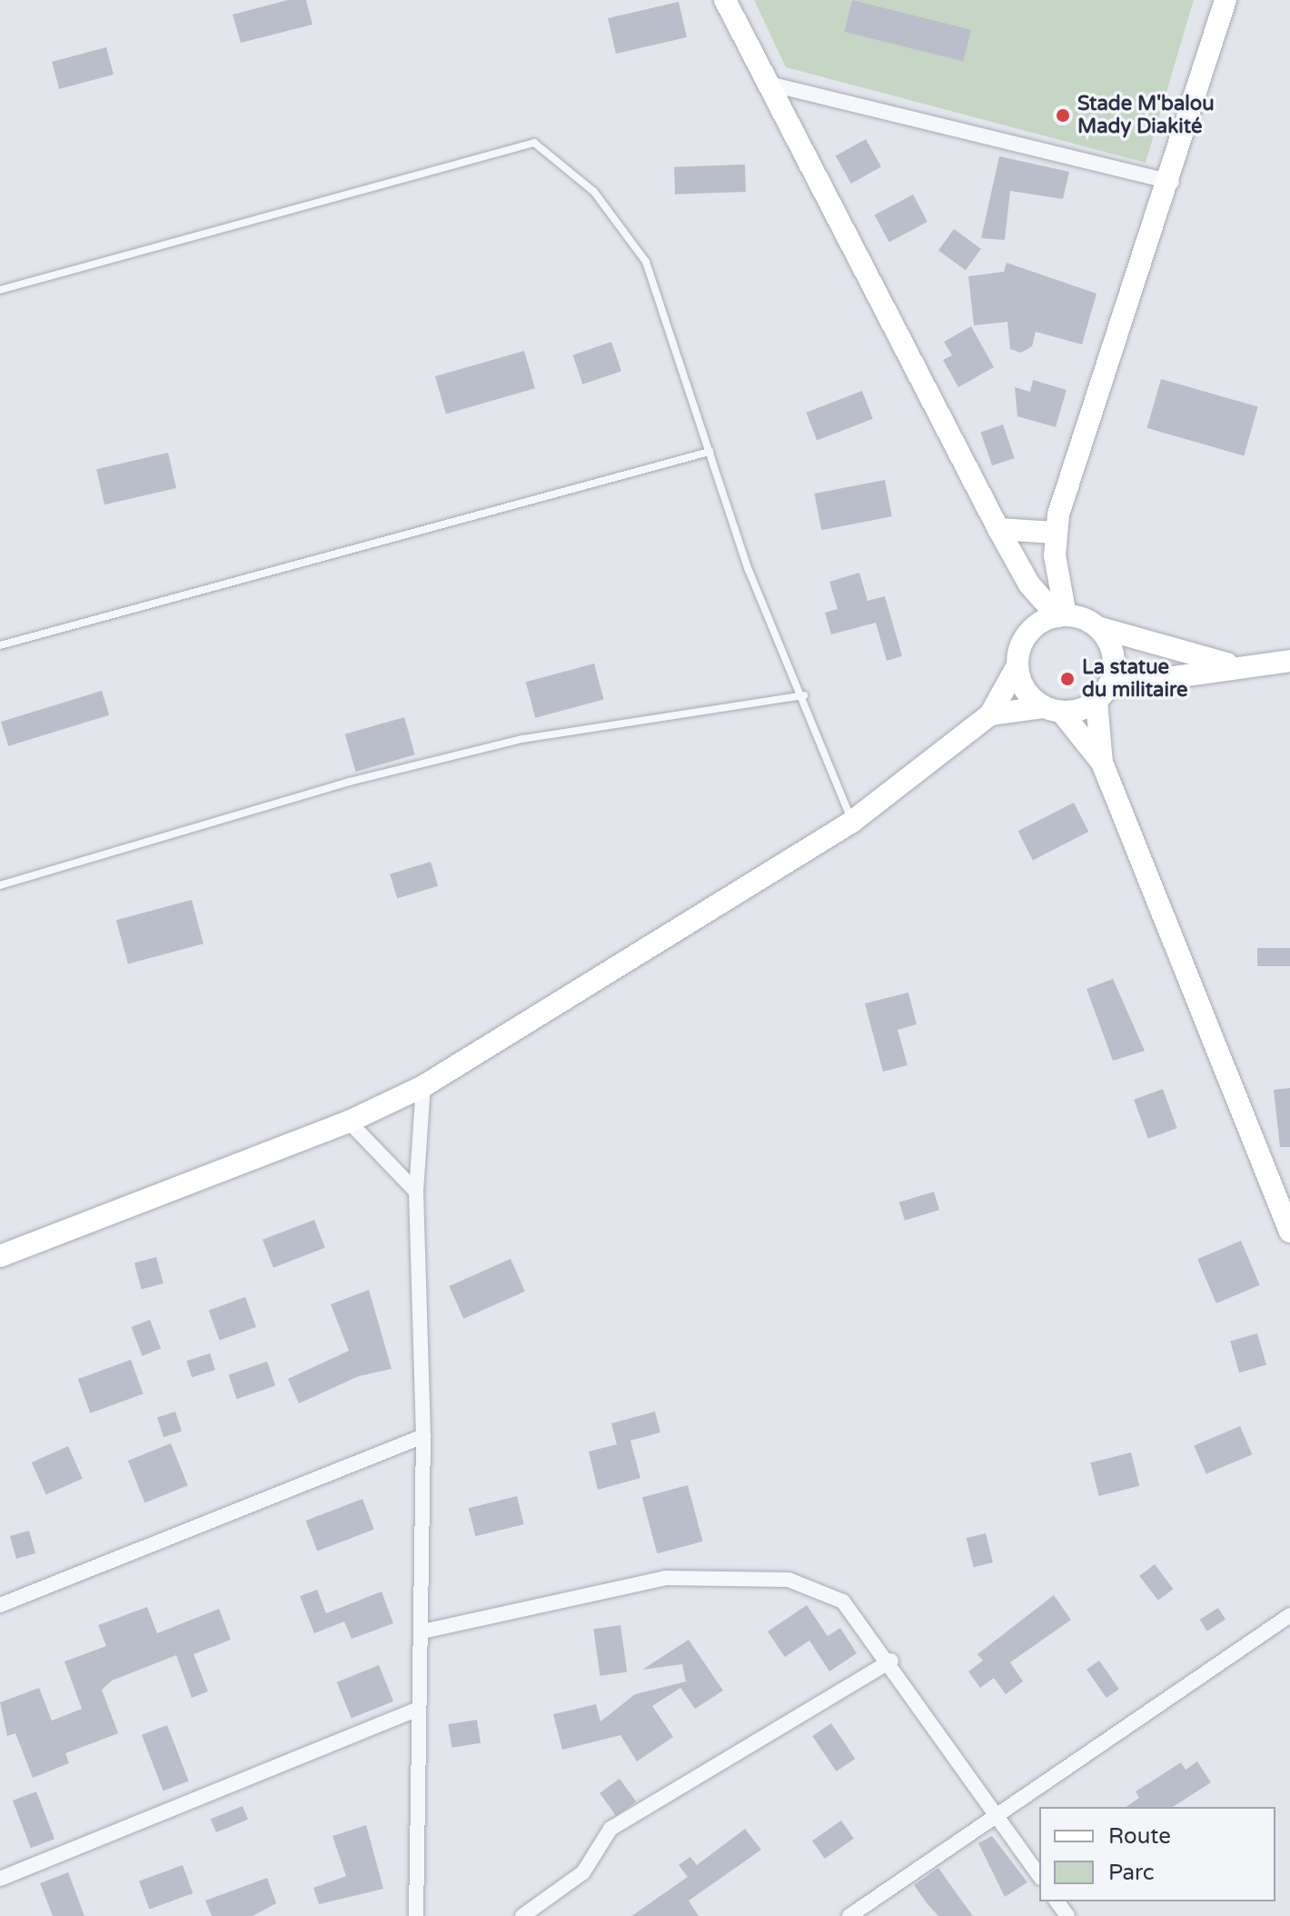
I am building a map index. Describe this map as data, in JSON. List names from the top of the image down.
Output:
{
  "places": ["Stade M'balou Mady Diakité", "La statue du militaire"],
  "legend": ["Route", "Parc"]
}
